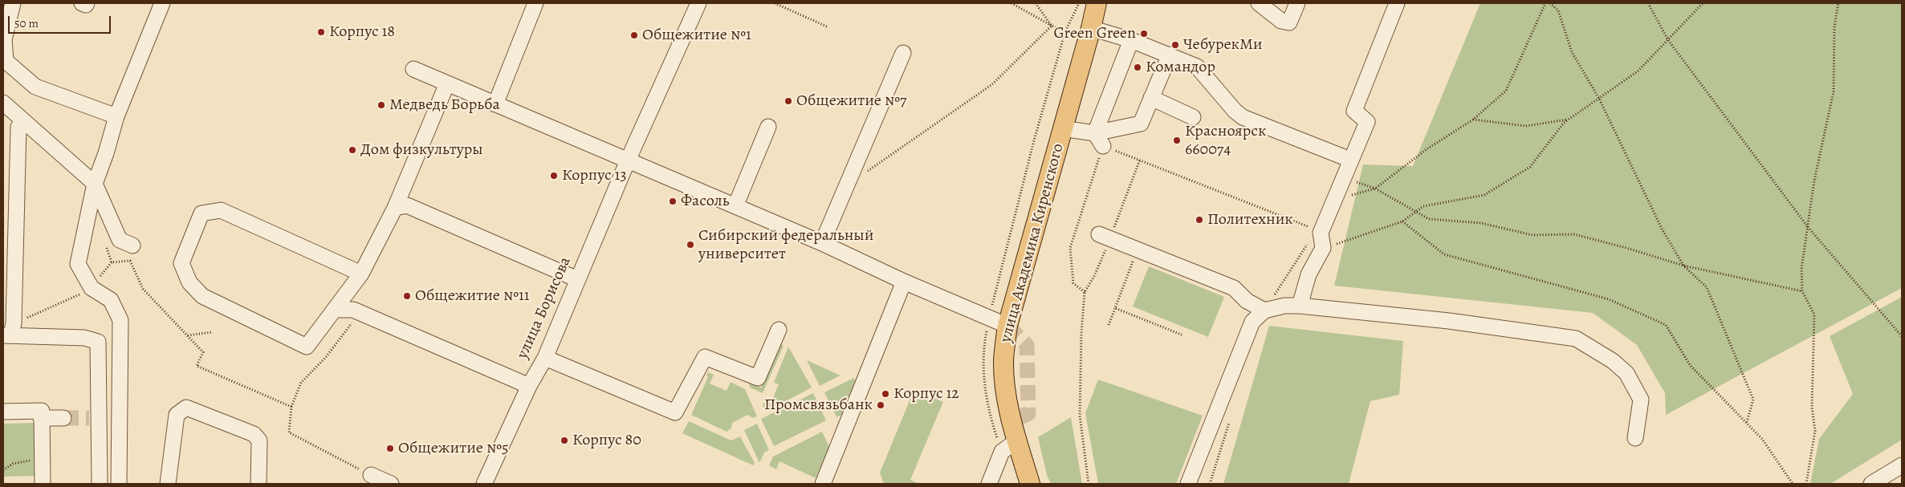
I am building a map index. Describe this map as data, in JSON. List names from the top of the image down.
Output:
{
  "streets": {
    "main road": ["улица Академика Киренского"],
    "street": ["улица Борисова"]
  },
  "places": [
    "Корпус 18",
    "Green Green",
    "Общежитие №1",
    "ЧебурекМи",
    "Командор",
    "Общежитие №7",
    "Медведь Борьба",
    "Красноярск 660074",
    "Дом физкультуры",
    "Корпус 13",
    "Фасоль",
    "Политехник",
    "Сибирский федеральный университет",
    "Общежитие №11",
    "Корпус 12",
    "Промсвязьбанк",
    "Корпус 80",
    "Общежитие №5"
  ],
  "scale_bar": "50 m"
}
